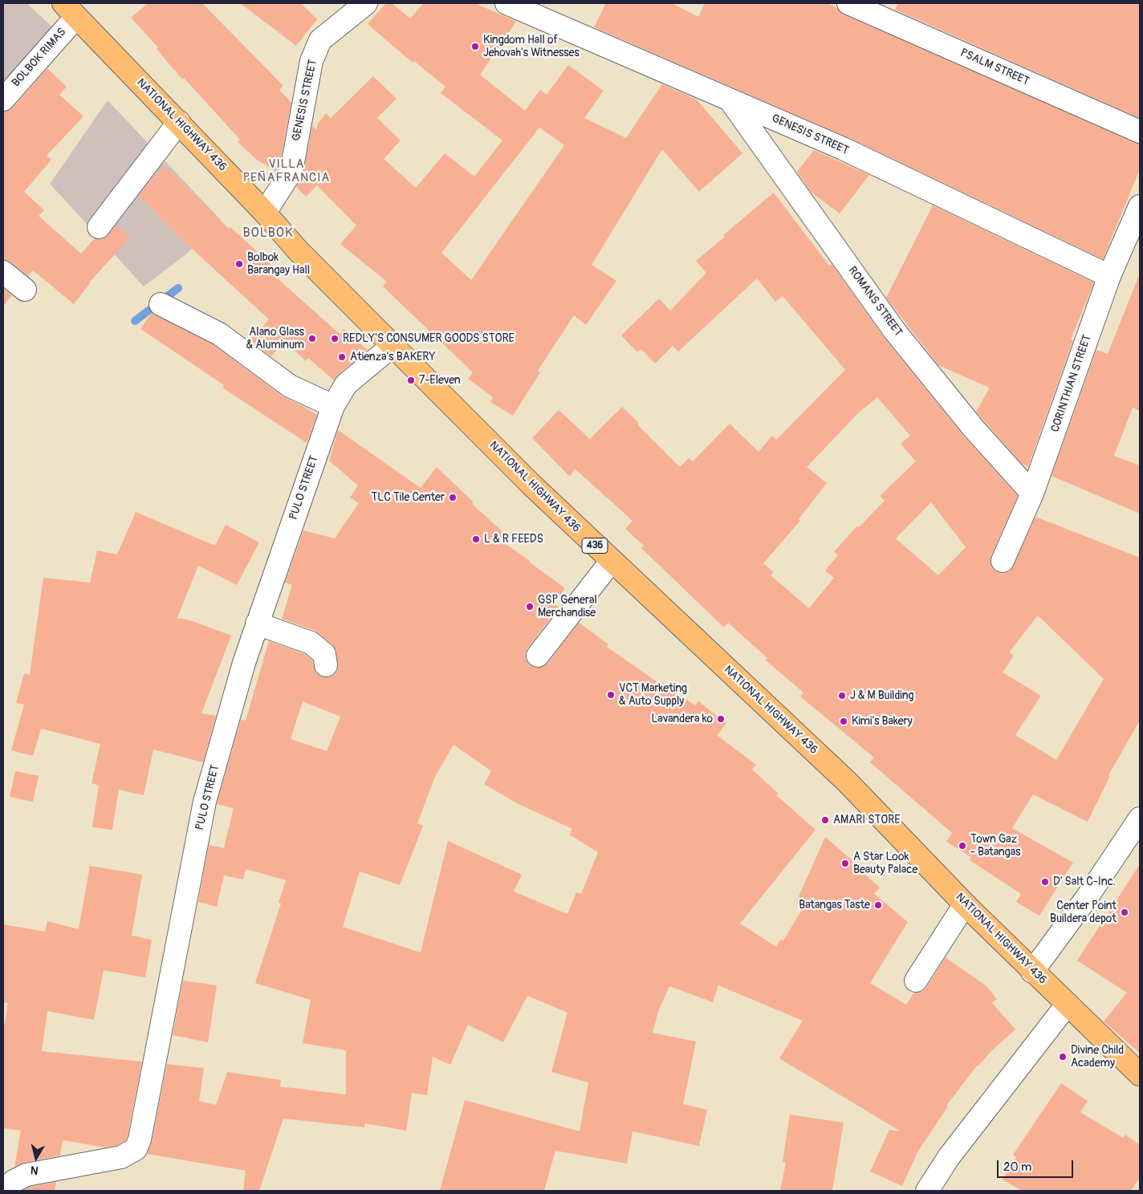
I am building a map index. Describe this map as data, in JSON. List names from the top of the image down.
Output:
{
  "streets": {
    "main road": ["NATIONAL HIGHWAY 436", "436"],
    "street": [
      "BOLBOK RIMAS",
      "PSALM STREET",
      "GENESIS STREET",
      "ROMANS STREET",
      "CORINTHIAN STREET",
      "PULO STREET"
    ]
  },
  "crossings": [
    ["BOLBOK RIMAS", "NATIONAL HIGHWAY 436"],
    ["GENESIS STREET", "NATIONAL HIGHWAY 436"],
    ["GENESIS STREET", "ROMANS STREET"],
    ["GENESIS STREET", "CORINTHIAN STREET"],
    ["NATIONAL HIGHWAY 436", "PULO STREET"],
    ["ROMANS STREET", "CORINTHIAN STREET"]
  ],
  "districts": ["VILLA PEÑAFRANCIA", "BOLBOK"],
  "places": [
    "Kingdom Hall of Jehovah's Witnesses",
    "Bolbok Barangay Hall",
    "Alano Glass & Aluminum",
    "REDLY'S CONSUMER GOODS STORE",
    "Atienza's BAKERY",
    "7-Eleven",
    "TLC Tile Center",
    "L & R FEEDS",
    "GSP General Merchandise",
    "VCT Marketing & Auto Supply",
    "J & M Building",
    "Lavandera ko",
    "Kimi's Bakery",
    "AMARI STORE",
    "Town Gaz - Batangas",
    "A Star Look Beauty Palace",
    "D' Salt C-Inc.",
    "Batangas Taste",
    "Center Point Buildera depot",
    "Divine Child Academy"
  ],
  "scale_bar": "20 m",
  "north": "bottom"
}
